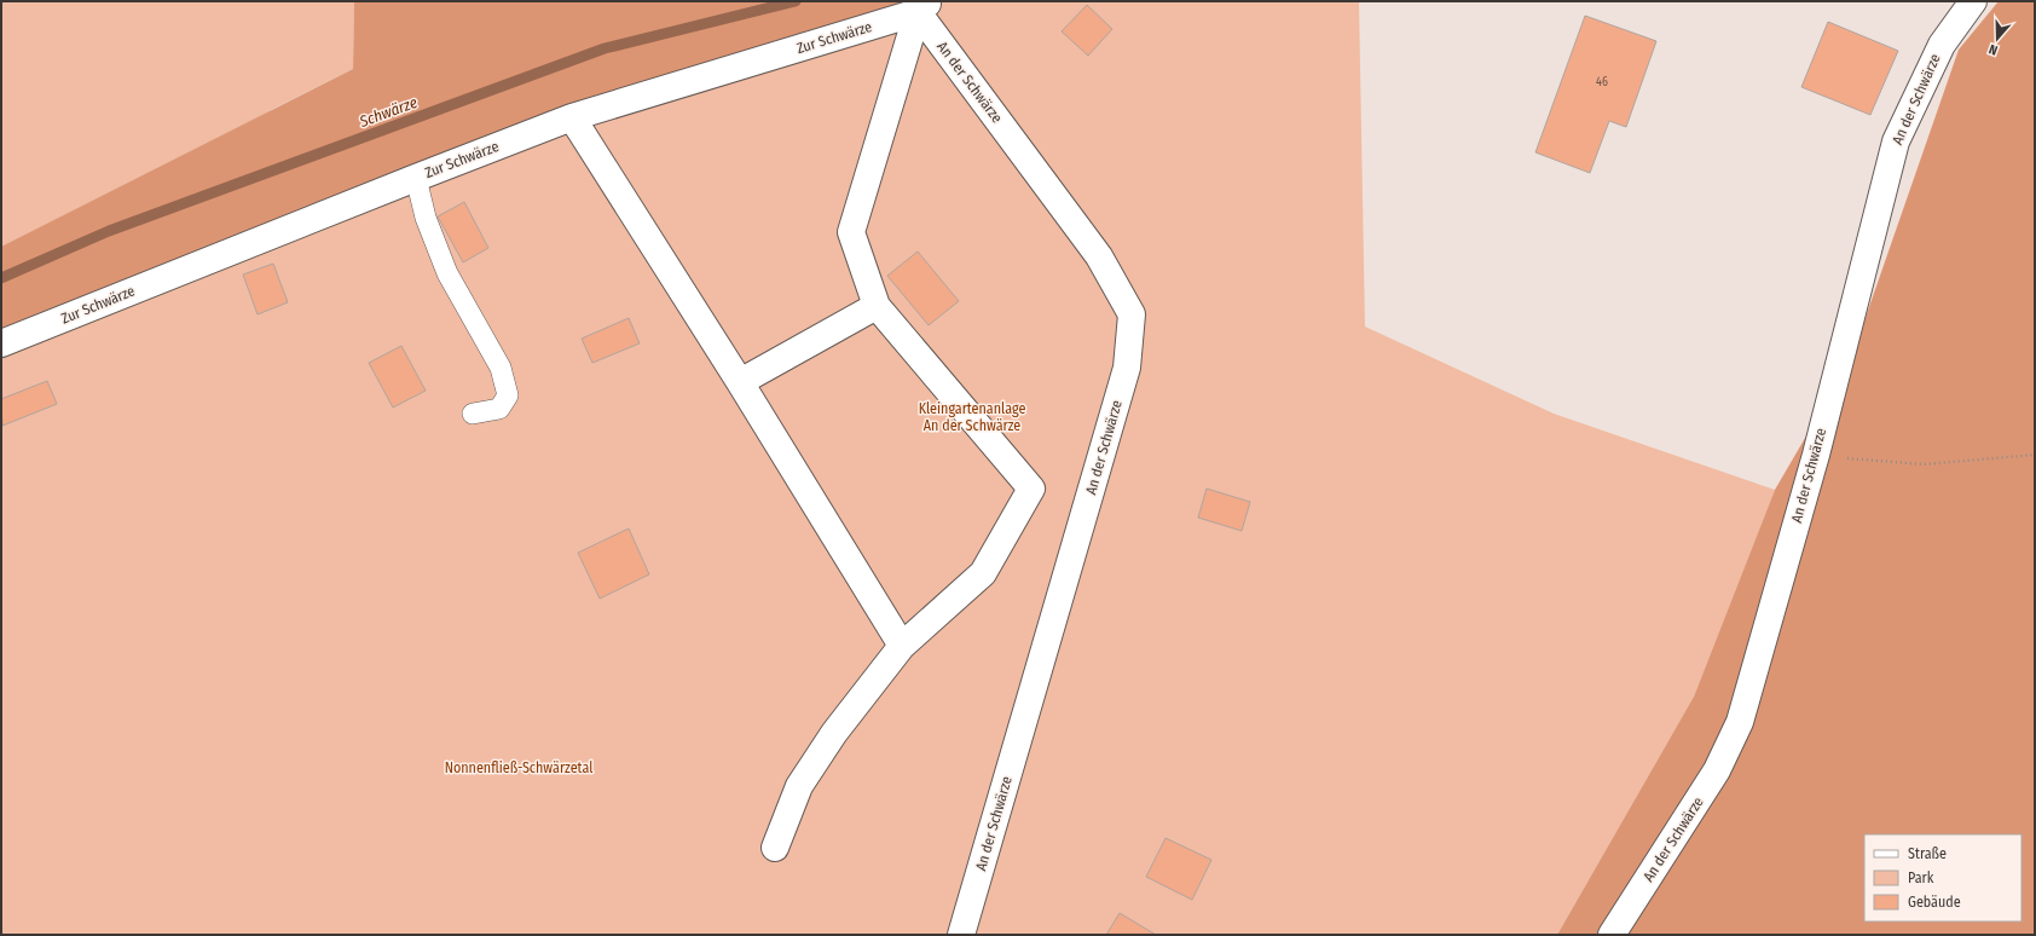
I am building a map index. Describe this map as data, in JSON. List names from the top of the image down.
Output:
{
  "streets": {
    "street": ["Zur Schwärze", "An der Schwärze"]
  },
  "crossings": [
    ["Zur Schwärze", "An der Schwärze"]
  ],
  "water": ["Schwärze"],
  "parks": ["Kleingartenanlage An der Schwärze", "Nonnenfließ-Schwärzetal"],
  "house_numbers": ["46"],
  "legend": ["Straße", "Park", "Gebäude"],
  "north": "bottom"
}
